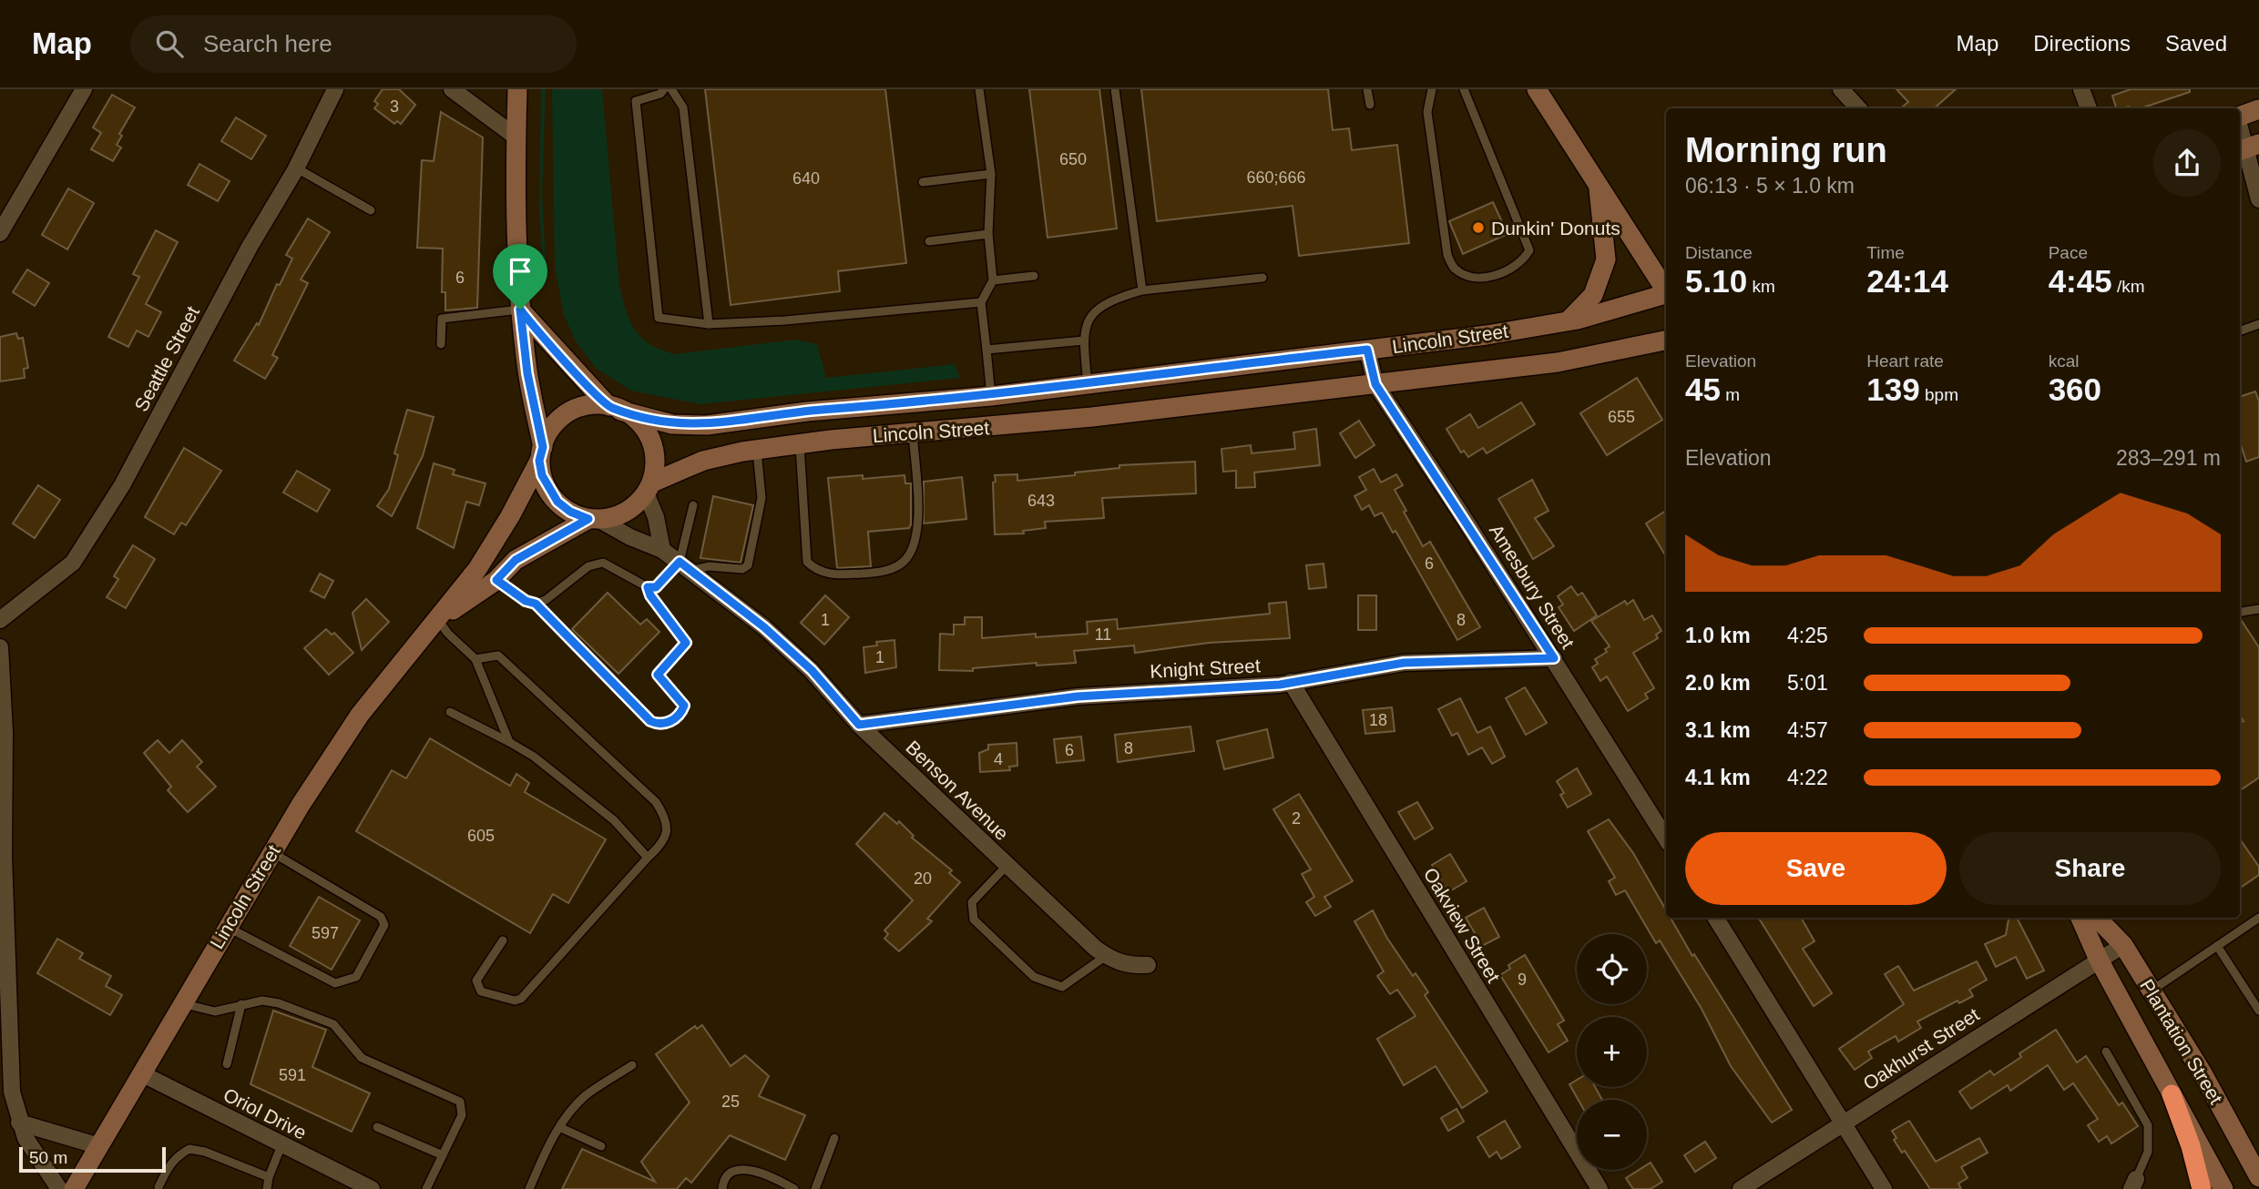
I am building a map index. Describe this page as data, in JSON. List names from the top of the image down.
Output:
{
  "streets": {
    "main road": ["Lincoln Street", "Plantation Street"],
    "street": [
      "Seattle Street",
      "Amesbury Street",
      "Knight Street",
      "Benson Avenue",
      "Oakview Street",
      "Oakhurst Street",
      "Oriol Drive"
    ]
  },
  "crossings": [
    ["Lincoln Street", "Amesbury Street"],
    ["Lincoln Street", "Benson Avenue"],
    ["Lincoln Street", "Oriol Drive"],
    ["Amesbury Street", "Knight Street"],
    ["Knight Street", "Benson Avenue"],
    ["Knight Street", "Oakview Street"],
    ["Plantation Street", "Oakhurst Street"]
  ],
  "places": ["Dunkin' Donuts"],
  "house_numbers": [
    "3",
    "650",
    "660;666",
    "640",
    "6",
    "655",
    "643",
    "6",
    "1",
    "8",
    "11",
    "1",
    "18",
    "8",
    "6",
    "4",
    "2",
    "605",
    "20",
    "597",
    "9",
    "591",
    "25"
  ],
  "scale_bar": "50 m",
  "page": {
    "header": "Map",
    "search": "Search here",
    "nav": ["Map", "Directions", "Saved"],
    "heading": ["Morning run", "06:13 · 5 × 1.0 km"],
    "stats": [
      ["Distance", "5.10 km"],
      ["Time", "24:14"],
      ["Pace", "4:45 /km"],
      ["Elevation", "45 m"],
      ["Heart rate", "139 bpm"],
      ["kcal", "360"]
    ],
    "chart": ["Elevation", "283–291 m"],
    "list": [
      {
        "name": "1.0 km",
        "note": "4:25"
      },
      {
        "name": "2.0 km",
        "note": "5:01"
      },
      {
        "name": "3.1 km",
        "note": "4:57"
      },
      {
        "name": "4.1 km",
        "note": "4:22"
      }
    ],
    "buttons": ["Save", "Share"],
    "map_buttons": ["+", "−"],
    "scale": "50 m"
  }
}
